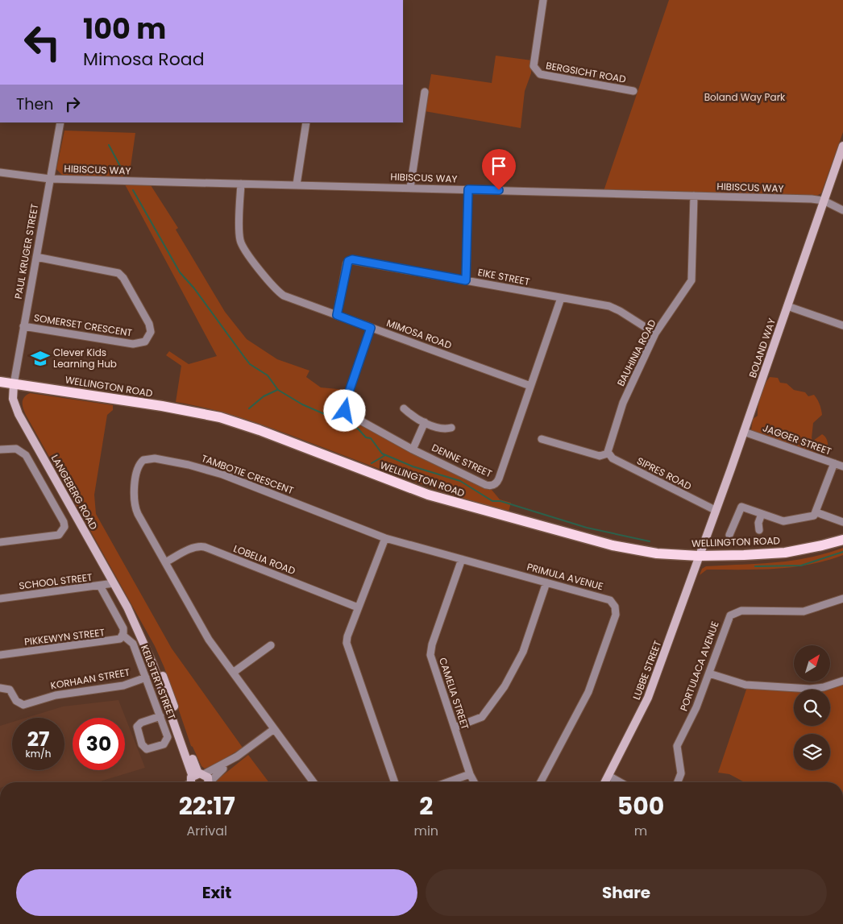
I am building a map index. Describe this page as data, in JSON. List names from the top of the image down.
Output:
{
  "streets": {
    "main road": [
      "BOLAND WAY",
      "WELLINGTON ROAD",
      "LANGEBERG ROAD",
      "LUBBE STREET"
    ],
    "street": [
      "BERGSICHT ROAD",
      "HIBISCUS WAY",
      "PAUL KRUGER STREET",
      "EIKE STREET",
      "SOMERSET CRESCENT",
      "MIMOSA ROAD",
      "BAUHINIA ROAD",
      "JAGGER STREET",
      "DENNE STREET",
      "SIPRES ROAD",
      "TAMBOTIE CRESCENT",
      "LOBELIA ROAD",
      "PRIMULA AVENUE",
      "SCHOOL STREET",
      "PIKKEWYN STREET",
      "PORTULACA AVENUE",
      "KORHAAN STREET",
      "KEILSTERT STREET",
      "CAMELIA STREET"
    ]
  },
  "crossings": [
    ["HIBISCUS WAY", "PAUL KRUGER STREET"],
    ["HIBISCUS WAY", "MIMOSA ROAD"],
    ["HIBISCUS WAY", "BOLAND WAY"],
    ["HIBISCUS WAY", "BAUHINIA ROAD"],
    ["PAUL KRUGER STREET", "SOMERSET CRESCENT"],
    ["PAUL KRUGER STREET", "WELLINGTON ROAD"],
    ["PAUL KRUGER STREET", "LANGEBERG ROAD"],
    ["EIKE STREET", "MIMOSA ROAD"],
    ["EIKE STREET", "BAUHINIA ROAD"],
    ["EIKE STREET", "DENNE STREET"],
    ["MIMOSA ROAD", "DENNE STREET"],
    ["BOLAND WAY", "WELLINGTON ROAD"],
    ["BOLAND WAY", "JAGGER STREET"],
    ["BOLAND WAY", "SIPRES ROAD"],
    ["BOLAND WAY", "LUBBE STREET"],
    ["BAUHINIA ROAD", "SIPRES ROAD"],
    ["WELLINGTON ROAD", "LANGEBERG ROAD"],
    ["WELLINGTON ROAD", "LUBBE STREET"],
    ["TAMBOTIE CRESCENT", "LOBELIA ROAD"],
    ["TAMBOTIE CRESCENT", "PRIMULA AVENUE"],
    ["LANGEBERG ROAD", "SCHOOL STREET"],
    ["PRIMULA AVENUE", "CAMELIA STREET"],
    ["PIKKEWYN STREET", "KEILSTERT STREET"],
    ["KORHAAN STREET", "KEILSTERT STREET"]
  ],
  "parks": ["Boland Way Park"],
  "places": {
    "school or university": ["Clever Kids Learning Hub"]
  },
  "north": "top right",
  "page": {
    "turn": ["100 m", "Mimosa Road"],
    "then": "Then",
    "speed": "27 km/h",
    "limit": "30",
    "eta": [
      "22:17",
      "Arrival",
      "2",
      "min",
      "500",
      "m"
    ],
    "buttons": ["Exit", "Share"]
  }
}
